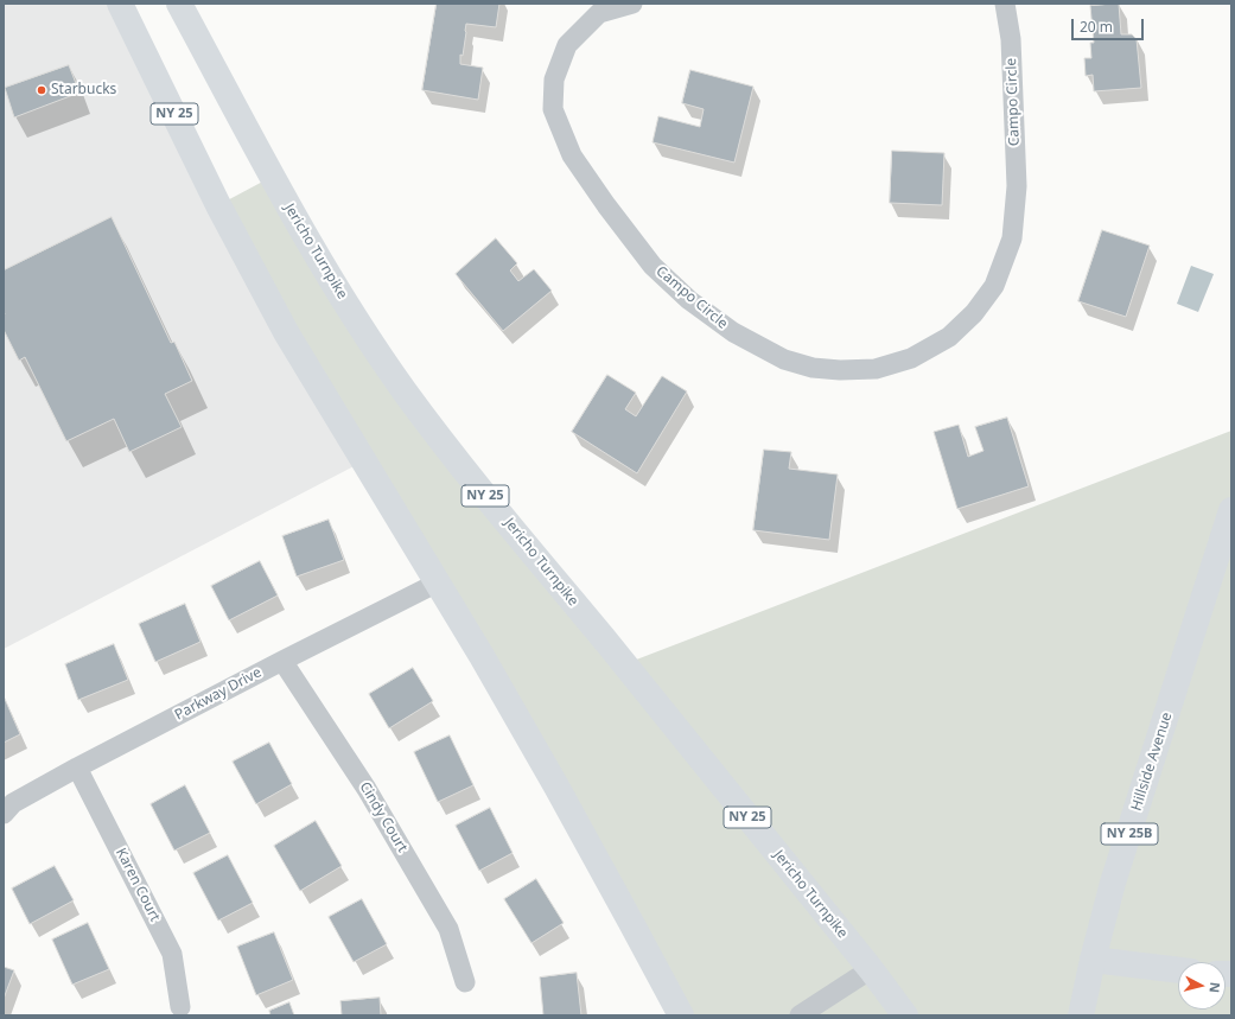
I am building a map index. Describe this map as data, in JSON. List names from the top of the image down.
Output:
{
  "streets": {
    "main road": [
      "NY 25",
      "Jericho Turnpike",
      "Hillside Avenue",
      "NY 25B"
    ],
    "street": [
      "Campo Circle",
      "Parkway Drive",
      "Cindy Court",
      "Karen Court"
    ]
  },
  "crossings": [
    ["NY 25", "Parkway Drive"],
    ["Parkway Drive", "Cindy Court"],
    ["Parkway Drive", "Karen Court"]
  ],
  "places": ["Starbucks"],
  "scale_bar": "20 m",
  "north": "right"
}
